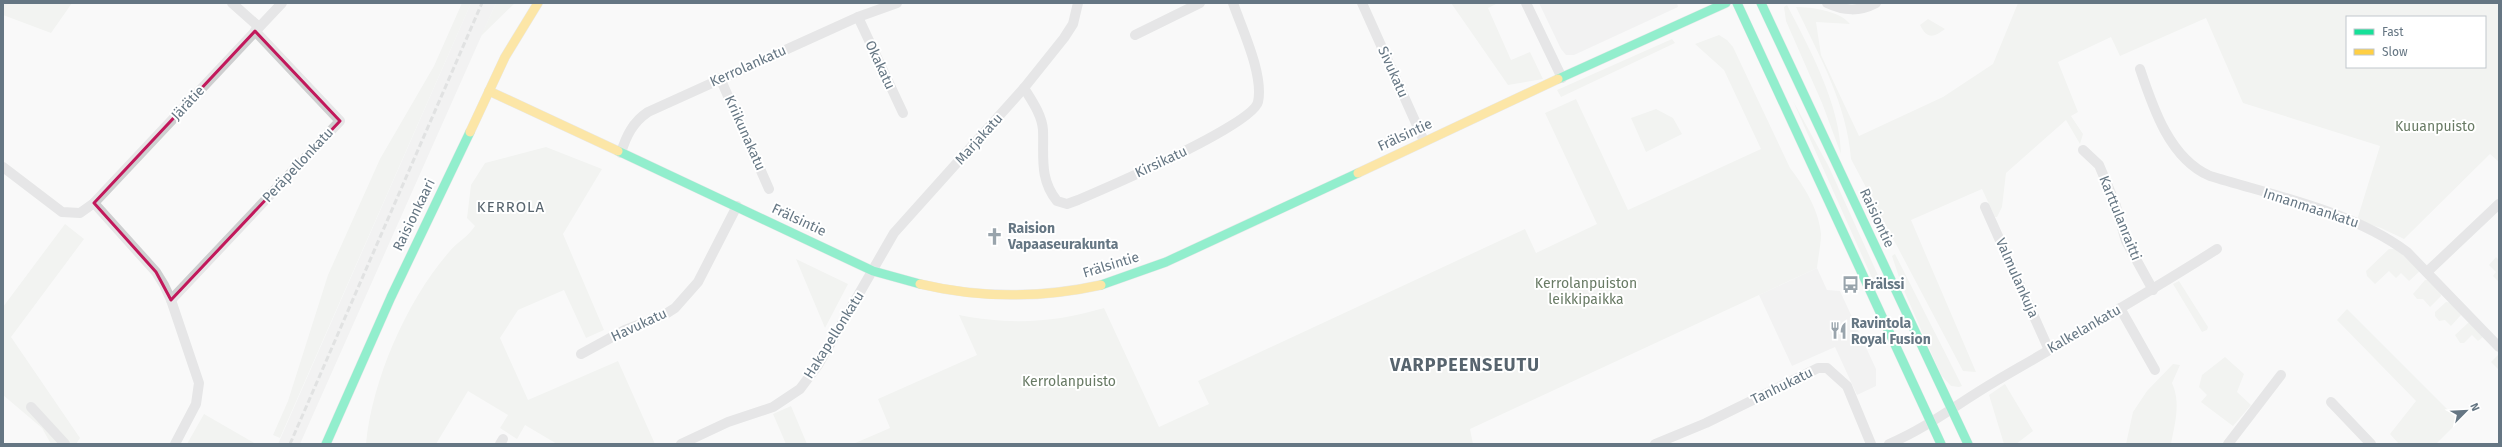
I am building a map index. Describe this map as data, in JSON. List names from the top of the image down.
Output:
{
  "streets": {
    "main road": ["Frälsintie", "Raisionkaari", "Raisiontie"],
    "street": [
      "Okakatu",
      "Kerrolankatu",
      "Sivukatu",
      "Järätie",
      "Kriikunakatu",
      "Marjakatu",
      "Kirsikatu",
      "Peräpellonkatu",
      "Innanmaankatu",
      "Karttulanraitti",
      "Valmulankuja",
      "Havukatu",
      "Kalkelankatu",
      "Hakapellonkatu",
      "Tanhukatu"
    ]
  },
  "crossings": [
    ["Okakatu", "Kerrolankatu"],
    ["Kerrolankatu", "Kriikunakatu"],
    ["Kerrolankatu", "Frälsintie"],
    ["Sivukatu", "Frälsintie"],
    ["Järätie", "Peräpellonkatu"],
    ["Frälsintie", "Marjakatu"],
    ["Frälsintie", "Raisionkaari"],
    ["Frälsintie", "Havukatu"],
    ["Frälsintie", "Hakapellonkatu"],
    ["Marjakatu", "Kirsikatu"],
    ["Marjakatu", "Hakapellonkatu"],
    ["Raisiontie", "Kalkelankatu"],
    ["Karttulanraitti", "Kalkelankatu"],
    ["Valmulankuja", "Kalkelankatu"]
  ],
  "districts": ["KERROLA", "VARPPEENSEUTU"],
  "parks": ["Kuuanpuisto", "Kerrolanpuiston leikkipaikka", "Kerrolanpuisto"],
  "places": {
    "church": ["Raision Vapaaseurakunta"],
    "bus stop": ["Frälssi"],
    "restaurant": ["Ravintola Royal Fusion"]
  },
  "legend": ["Fast", "Slow"],
  "north": "top right"
}
